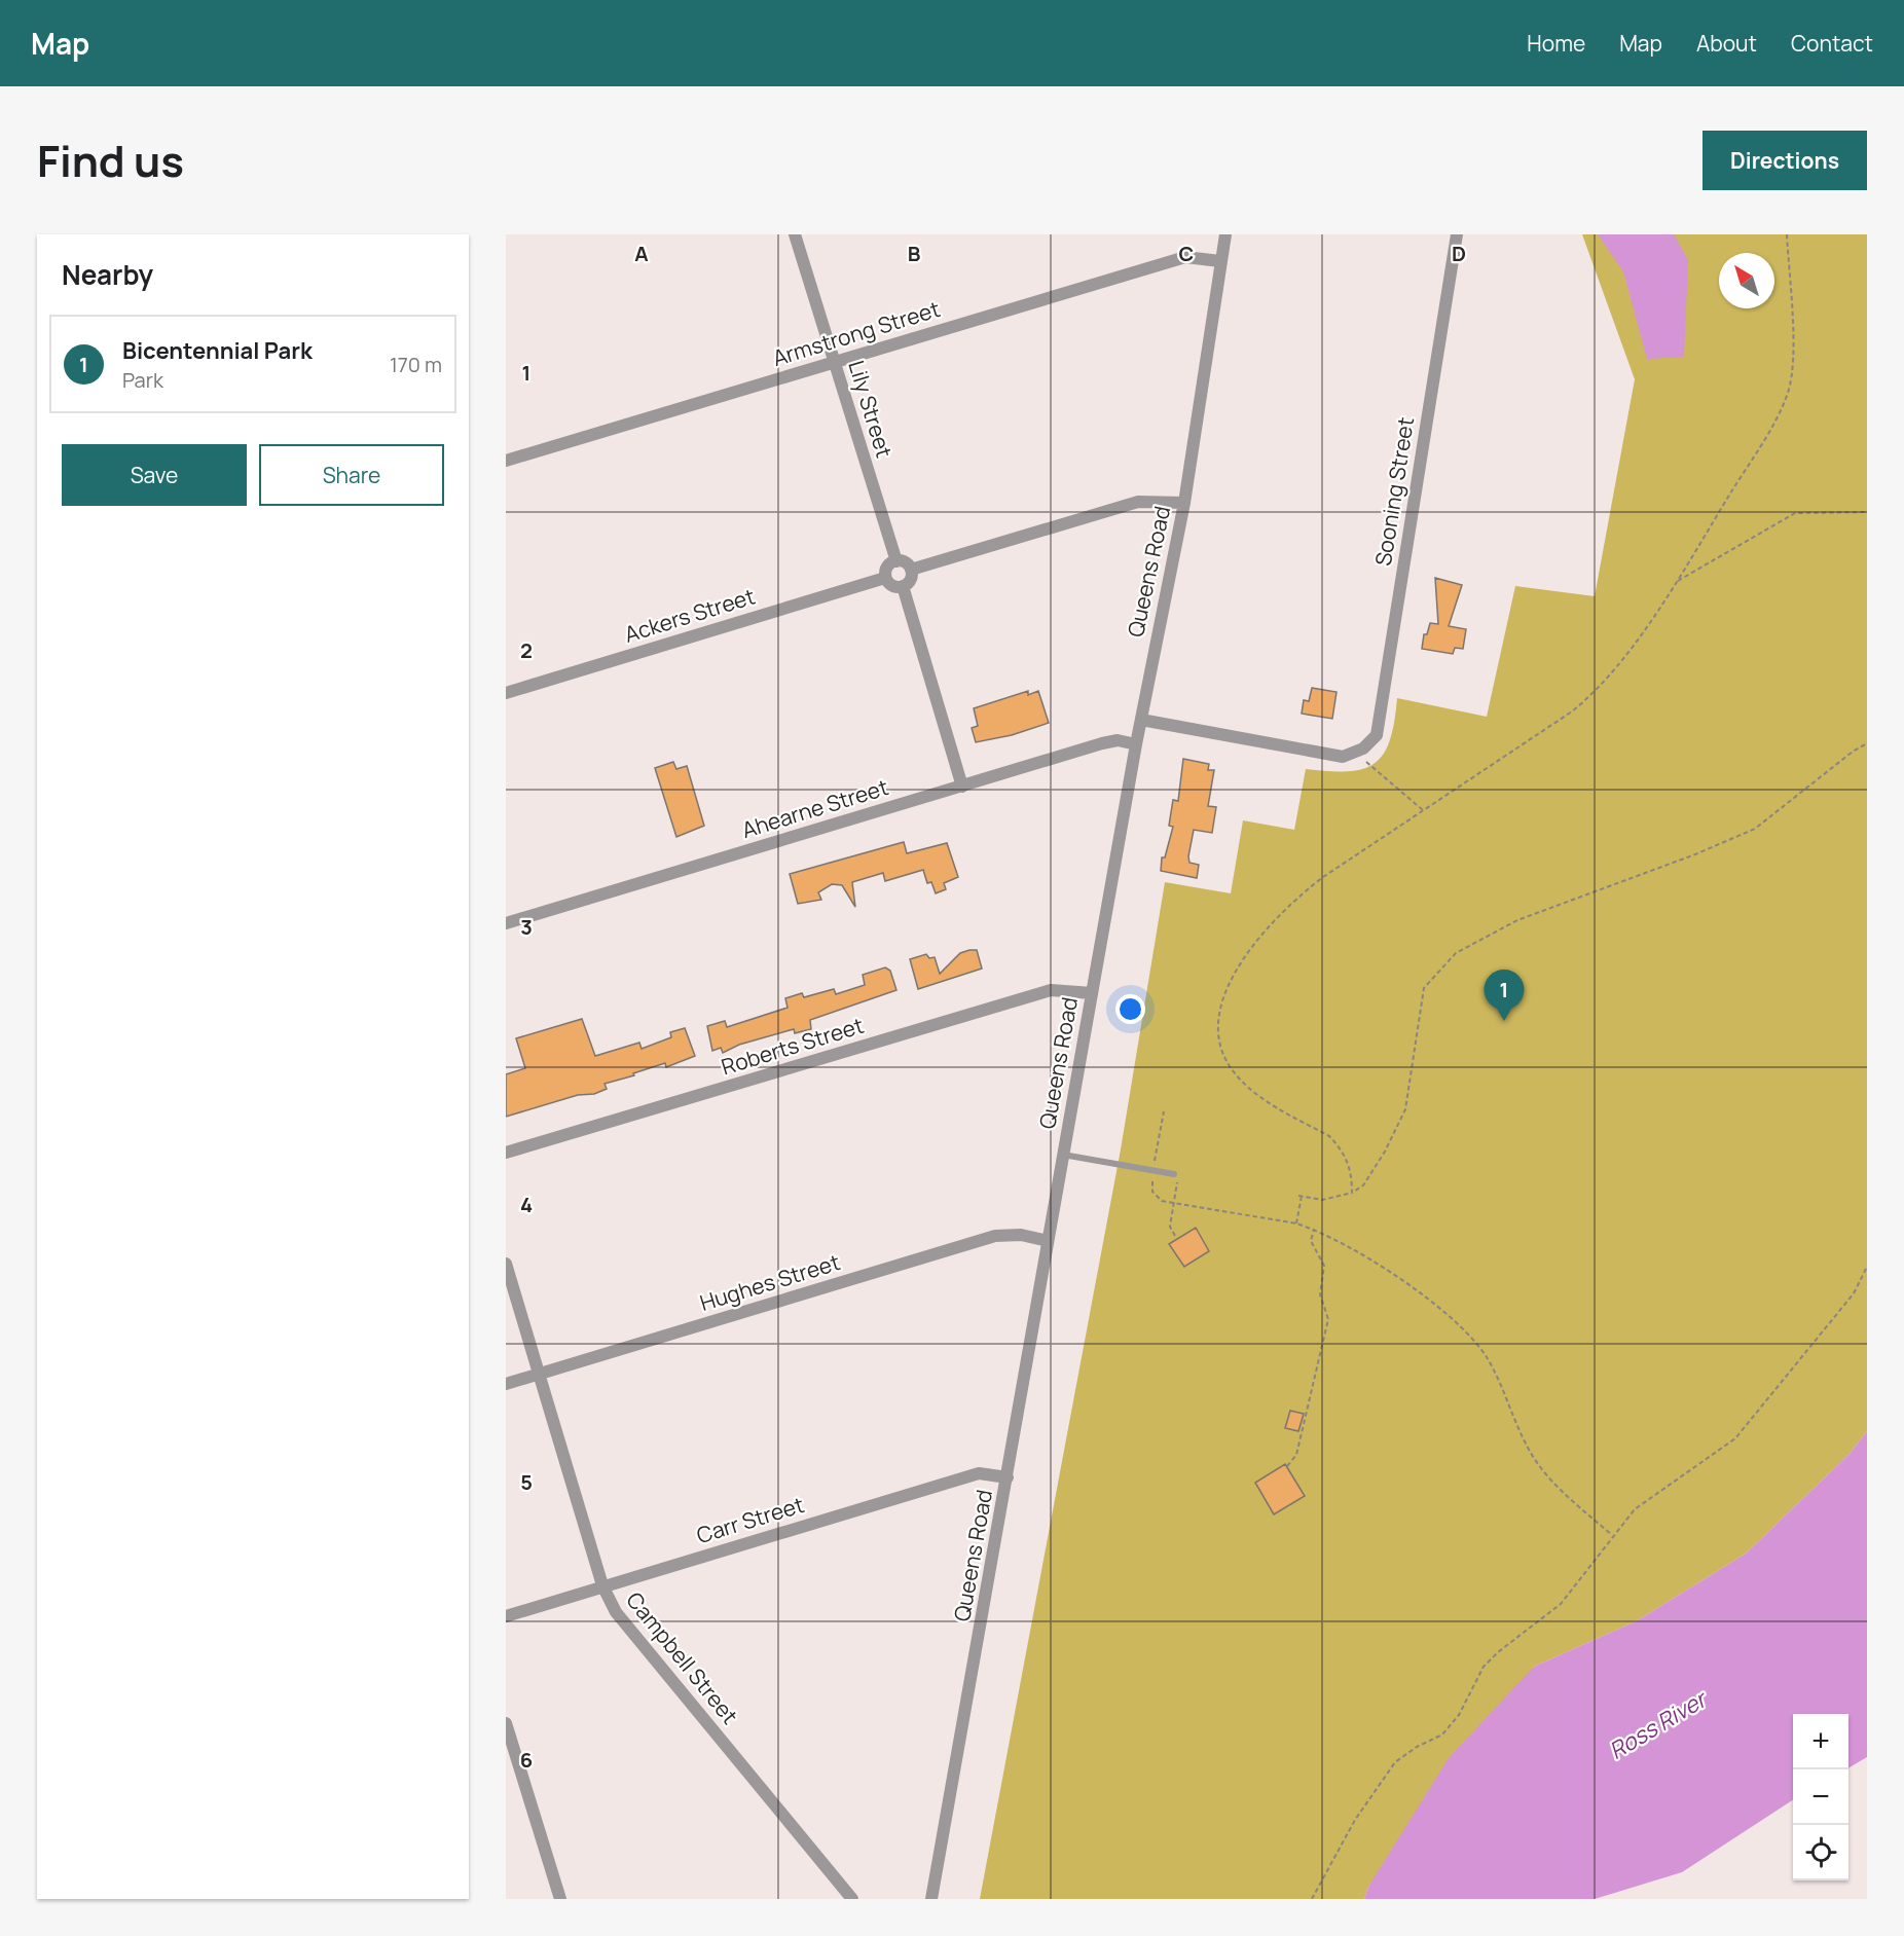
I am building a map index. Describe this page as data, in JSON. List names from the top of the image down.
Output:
{
  "streets": {
    "street": [
      "Armstrong Street",
      "Lily Street",
      "Sooning Street",
      "Queens Road",
      "Ackers Street",
      "Ahearne Street",
      "Roberts Street",
      "Hughes Street",
      "Carr Street",
      "Campbell Street"
    ]
  },
  "crossings": [
    ["Armstrong Street", "Lily Street"],
    ["Armstrong Street", "Queens Road"],
    ["Lily Street", "Ackers Street"],
    ["Queens Road", "Ahearne Street"],
    ["Queens Road", "Roberts Street"],
    ["Queens Road", "Hughes Street"],
    ["Queens Road", "Carr Street"],
    ["Hughes Street", "Campbell Street"],
    ["Carr Street", "Campbell Street"]
  ],
  "water": ["Ross River"],
  "north": "top left",
  "page": {
    "header": "Map",
    "nav": [
      "Home",
      "Map",
      "About",
      "Contact"
    ],
    "title": "Find us",
    "buttons": [
      "Directions",
      ["Save", "Share"]
    ],
    "heading": "Nearby",
    "list": [
      {
        "mark": "1",
        "name": "Bicentennial Park",
        "note": "Park",
        "value": "170 m"
      }
    ],
    "pins": "1",
    "map_buttons": ["+", "−"]
  },
  "grid": {
    "columns": [
      "A",
      "B",
      "C",
      "D"
    ],
    "rows": [
      "1",
      "2",
      "3",
      "4",
      "5",
      "6"
    ]
  }
}
